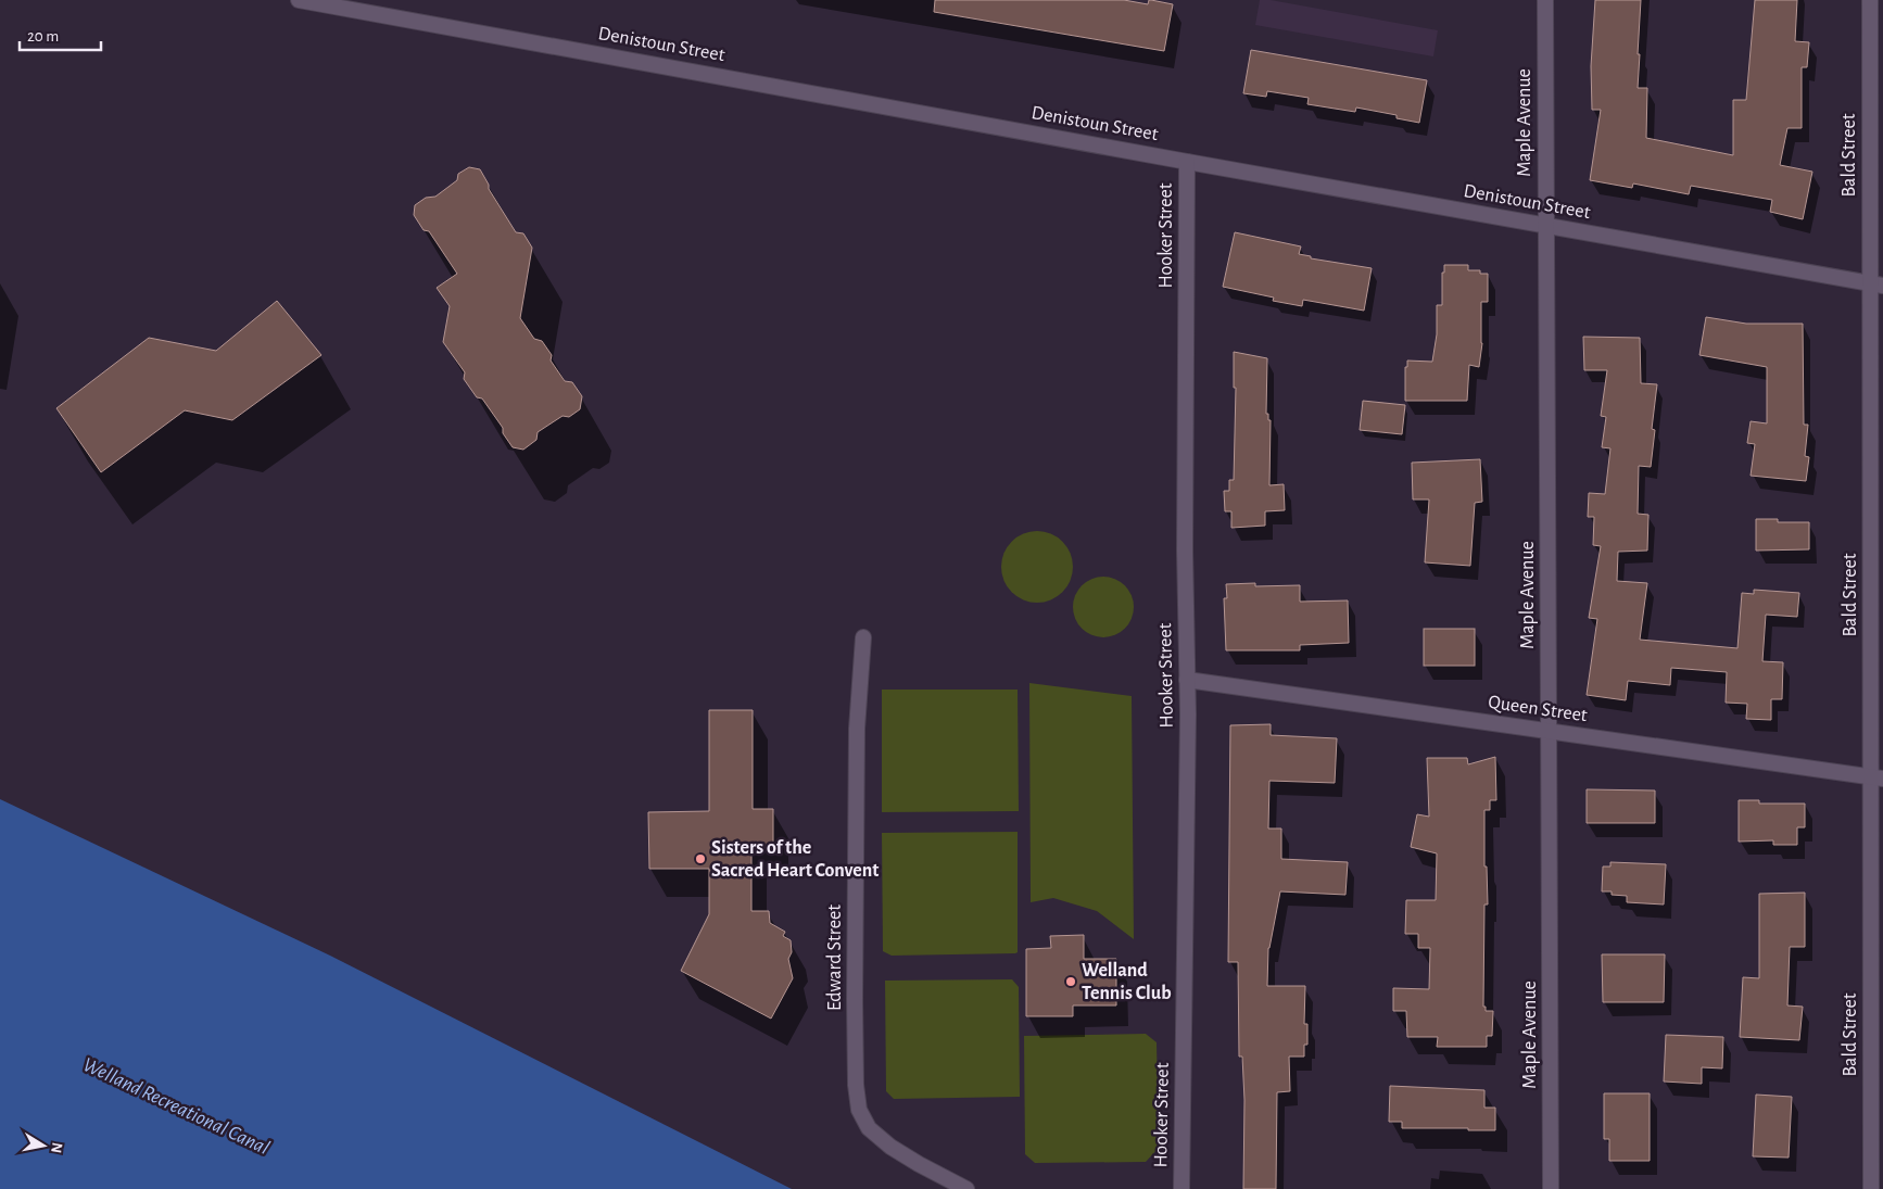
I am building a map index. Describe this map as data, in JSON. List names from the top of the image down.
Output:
{
  "streets": {
    "street": [
      "Denistoun Street",
      "Maple Avenue",
      "Bald Street",
      "Hooker Street",
      "Queen Street",
      "Edward Street"
    ]
  },
  "crossings": [
    ["Denistoun Street", "Maple Avenue"],
    ["Denistoun Street", "Bald Street"],
    ["Denistoun Street", "Hooker Street"],
    ["Maple Avenue", "Queen Street"],
    ["Bald Street", "Queen Street"],
    ["Hooker Street", "Queen Street"]
  ],
  "water": ["Welland Recreational Canal"],
  "places": ["Sisters of the Sacred Heart Convent", "Welland Tennis Club"],
  "scale_bar": "20 m",
  "north": "right"
}
